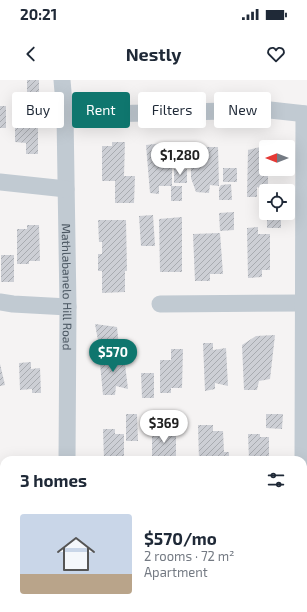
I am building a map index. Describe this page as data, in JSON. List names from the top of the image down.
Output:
{
  "streets": {
    "street": ["Mathlabanelo Hill Road"]
  },
  "north": "left",
  "page": {
    "status": "20:21",
    "header": "Nestly",
    "chip": [
      "Buy",
      "Rent",
      "Filters",
      "New"
    ],
    "price": ["$1,280", "$570", "$369"],
    "heading": "3 homes",
    "list": [
      {
        "name": "$570/mo",
        "note": "2 rooms · 72 m² · Apartment"
      }
    ]
  }
}
